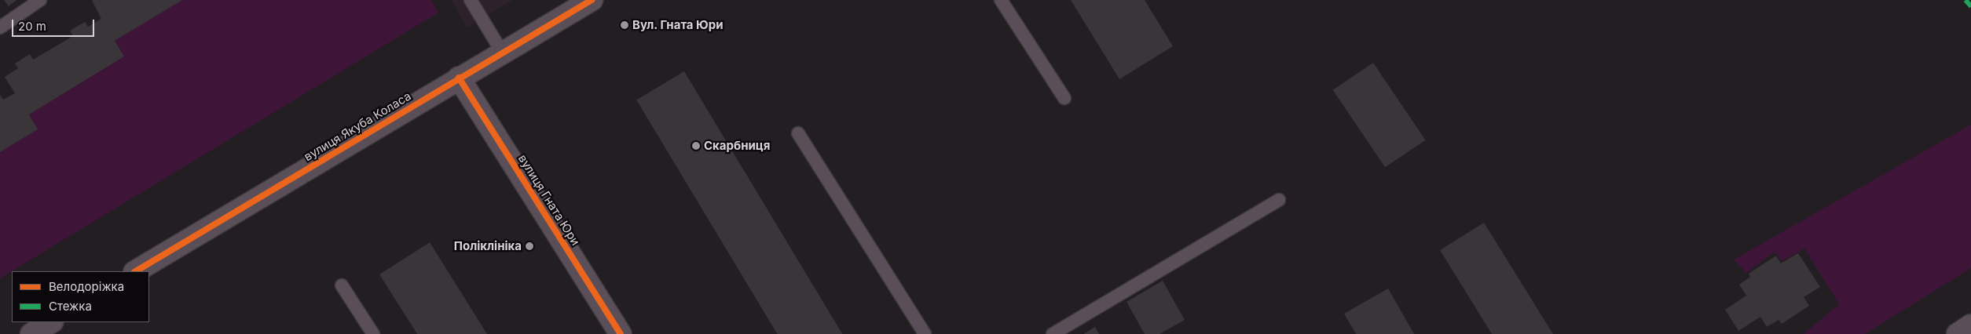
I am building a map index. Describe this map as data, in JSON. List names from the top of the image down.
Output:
{
  "streets": {
    "street": ["вулиця Якуба Коласа", "вулиця Гната Юри"]
  },
  "crossings": [
    ["вулиця Якуба Коласа", "вулиця Гната Юри"]
  ],
  "places": ["Вул. Гната Юри", "Скарбниця", "Поліклініка"],
  "legend": ["Велодоріжка", "Стежка"],
  "scale_bar": "20 m"
}
